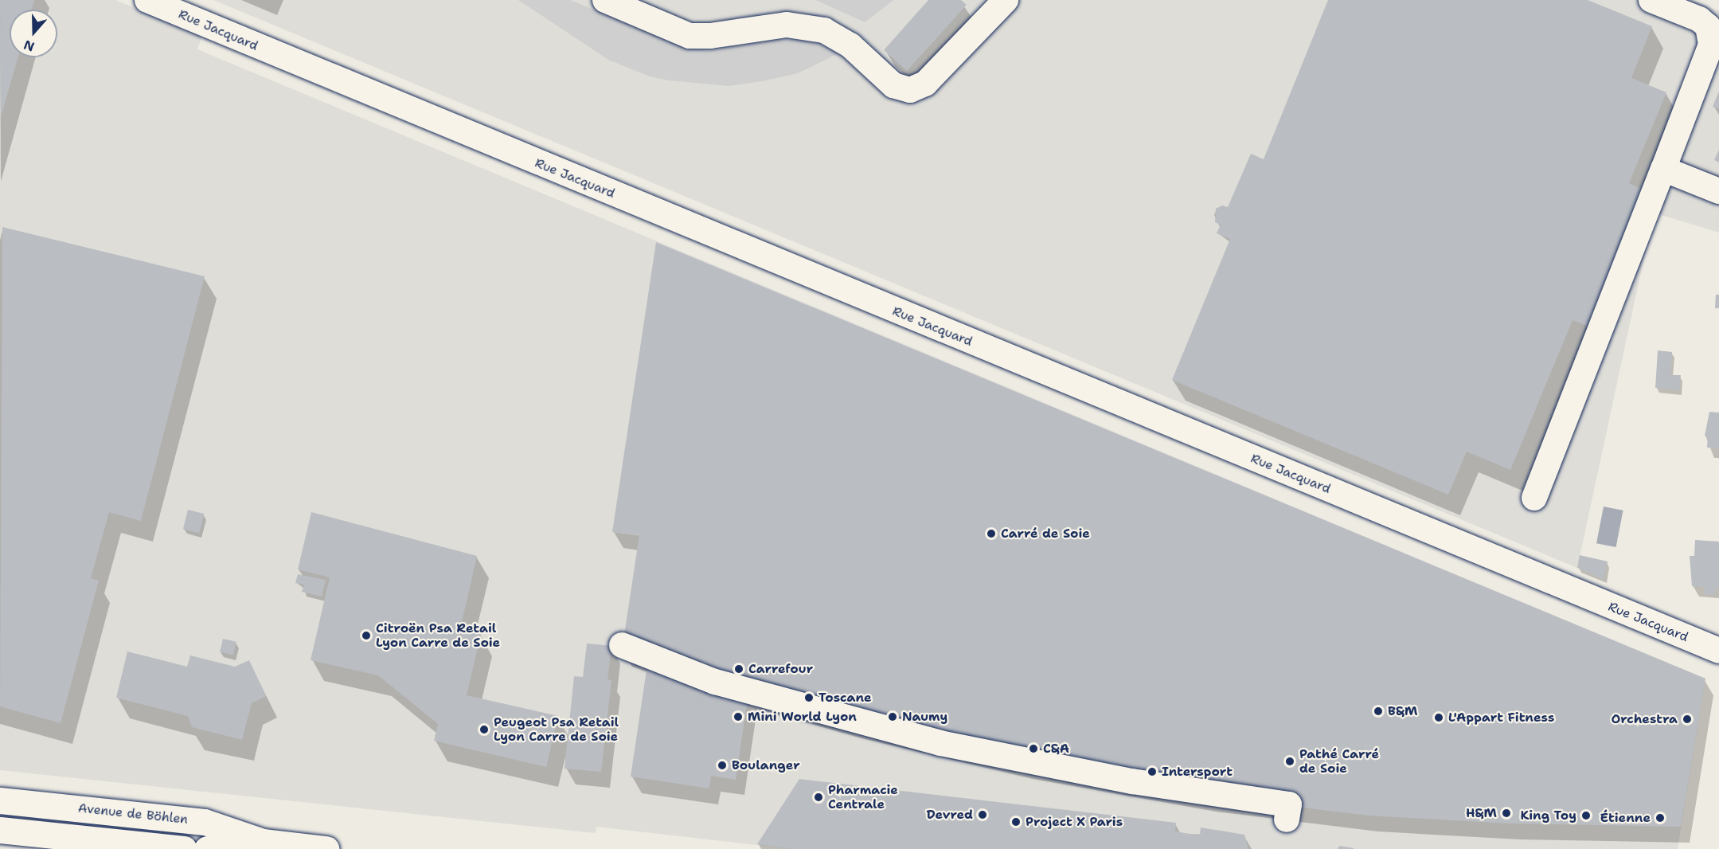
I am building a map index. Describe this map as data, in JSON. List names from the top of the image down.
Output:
{
  "streets": {
    "main road": ["Avenue de Böhlen"],
    "street": ["Rue Jacquard"]
  },
  "places": [
    "Carré de Soie",
    "Citroën Psa Retail Lyon Carre de Soie",
    "Carrefour",
    "Toscane",
    "B&M",
    "Mini World Lyon",
    "Naumy",
    "L'Appart Fitness",
    "Orchestra",
    "Peugeot Psa Retail Lyon Carre de Soie",
    "C&A",
    "Pathé Carré de Soie",
    "Boulanger",
    "Intersport",
    "Pharmacie Centrale",
    "H&M",
    "Devred",
    "King Toy",
    "Étienne",
    "Project X Paris"
  ],
  "north": "bottom"
}
